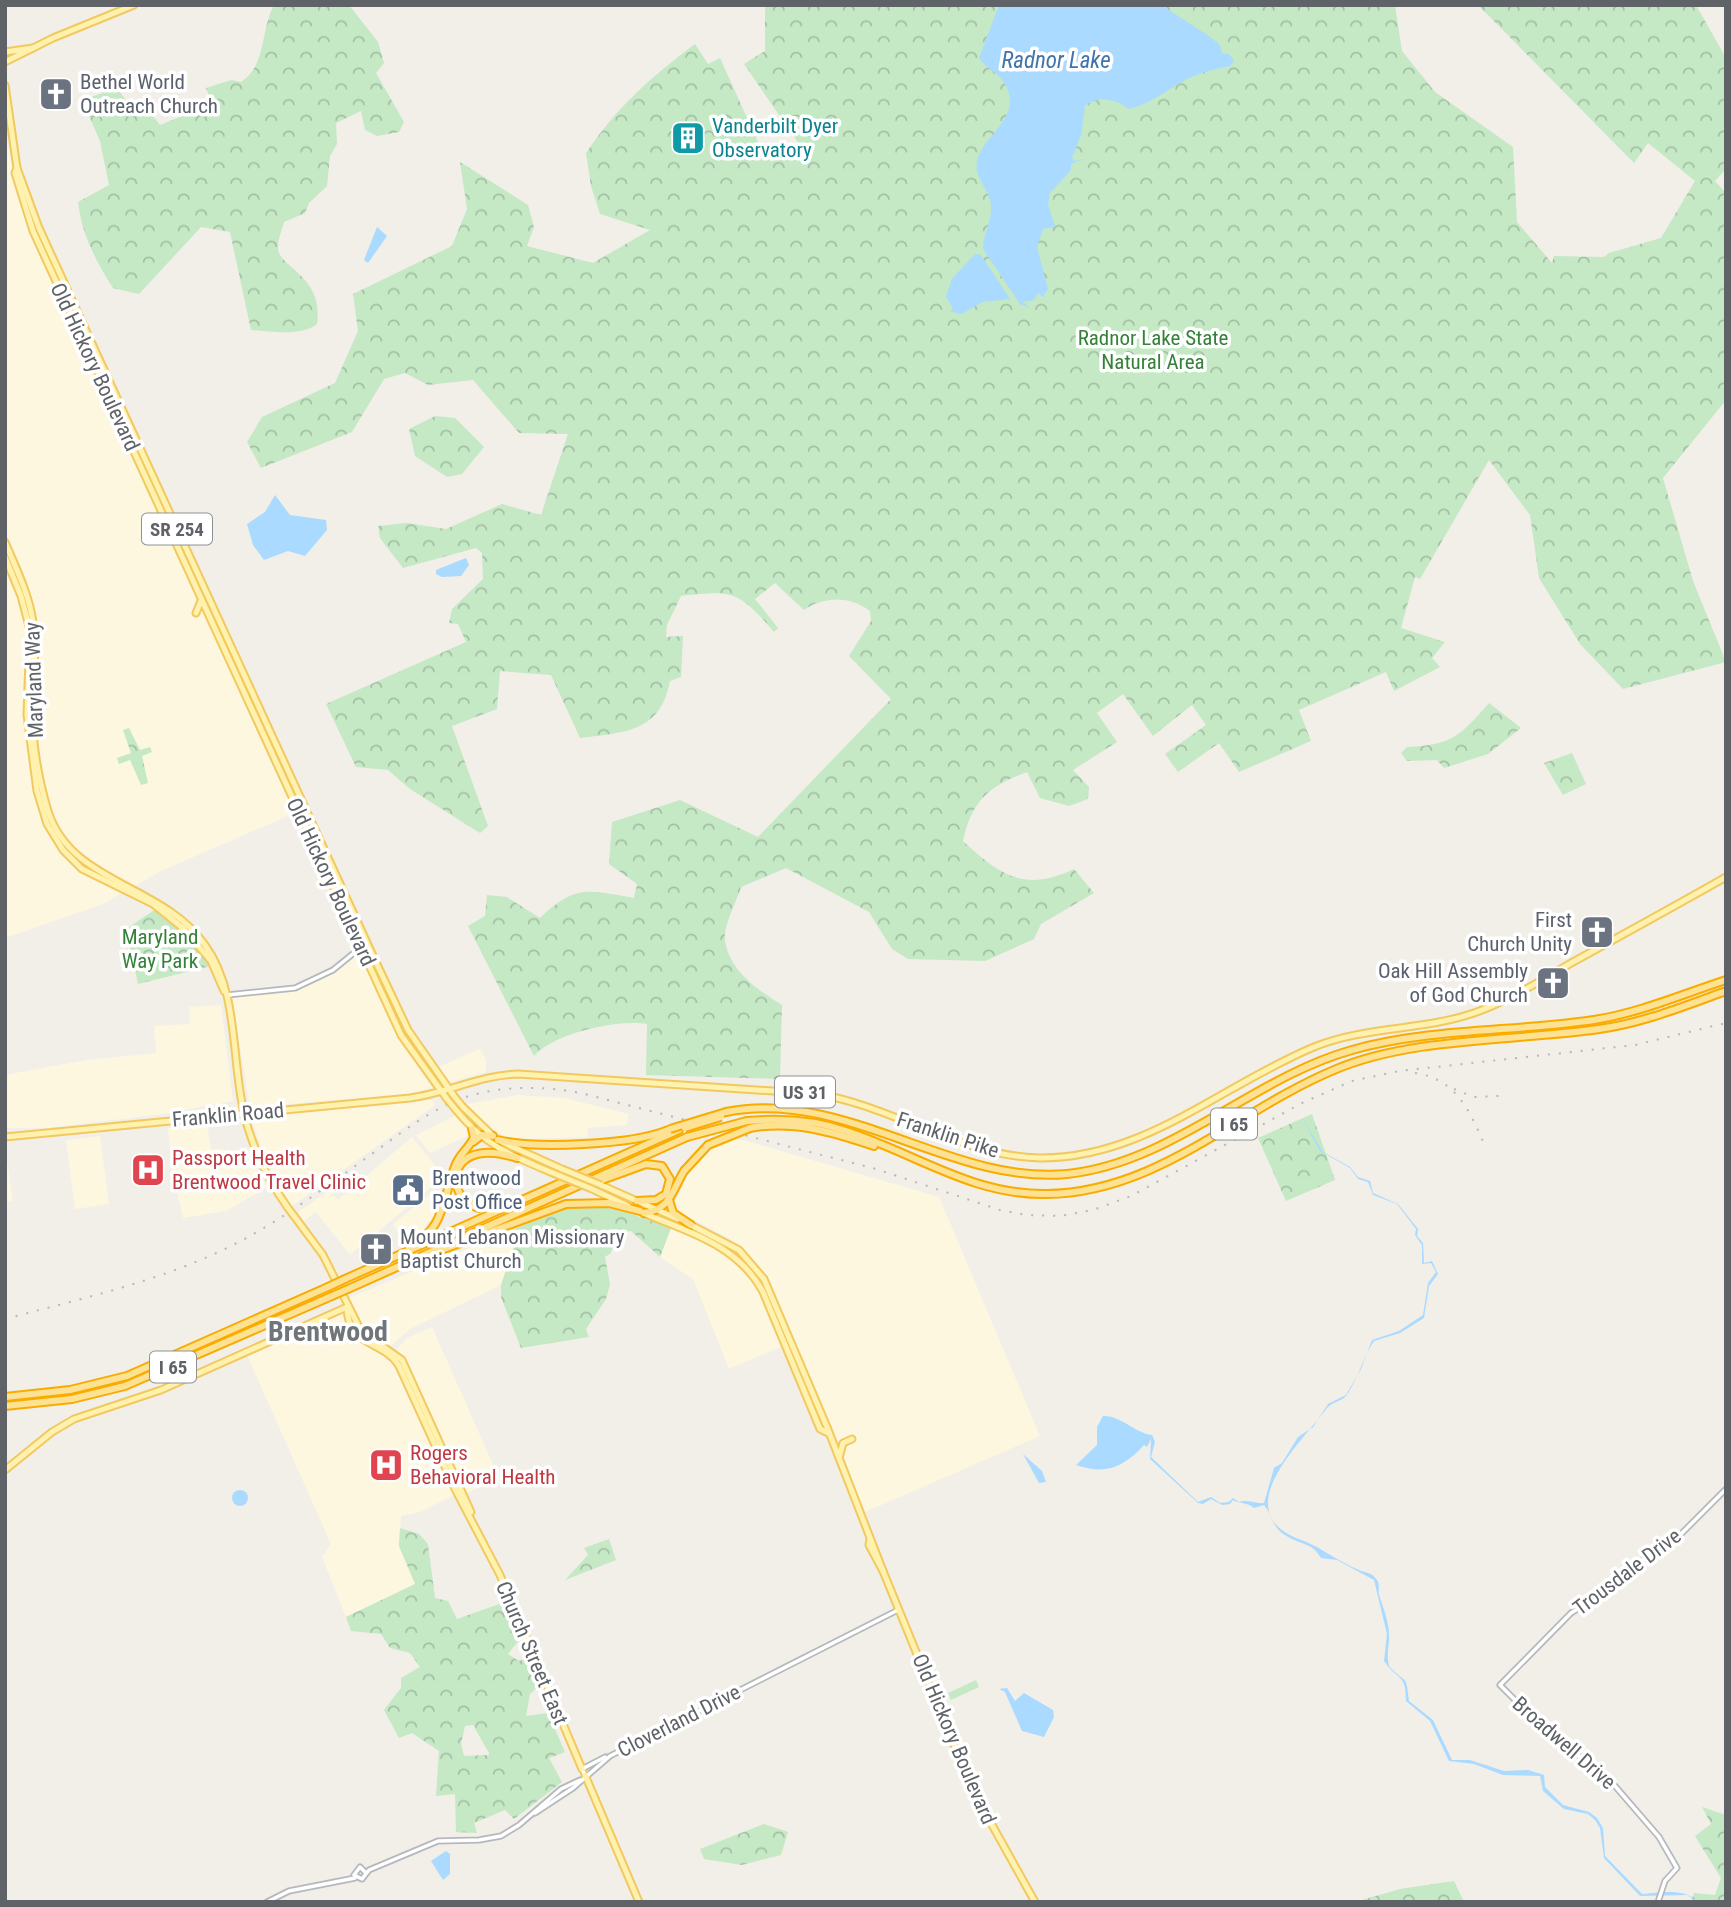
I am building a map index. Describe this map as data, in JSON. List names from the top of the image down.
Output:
{
  "streets": {
    "highway": ["I 65"],
    "main road": [
      "Old Hickory Boulevard",
      "SR 254",
      "Maryland Way",
      "US 31",
      "Franklin Road",
      "Franklin Pike",
      "Church Street East"
    ],
    "street": ["Trousdale Drive", "Cloverland Drive", "Broadwell Drive"]
  },
  "crossings": [
    ["Old Hickory Boulevard", "Franklin Road"],
    ["Old Hickory Boulevard", "Franklin Pike"],
    ["Old Hickory Boulevard", "Cloverland Drive"],
    ["Maryland Way", "Franklin Road"],
    ["Maryland Way", "Church Street East"],
    ["Franklin Road", "Franklin Pike"],
    ["Franklin Road", "Church Street East"],
    ["Trousdale Drive", "Broadwell Drive"],
    ["Church Street East", "Cloverland Drive"]
  ],
  "districts": ["Brentwood"],
  "water": ["Radnor Lake"],
  "parks": ["Radnor Lake State Natural Area", "Maryland Way Park"],
  "places": {
    "church": [
      "Bethel World Outreach Church",
      "First Church Unity",
      "Oak Hill Assembly of God Church",
      "Mount Lebanon Missionary Baptist Church"
    ],
    "building": ["Vanderbilt Dyer Observatory"],
    "hospital": ["Passport Health Brentwood Travel Clinic", "Rogers Behavioral Health"],
    "public building": ["Brentwood Post Office"]
  }
}
